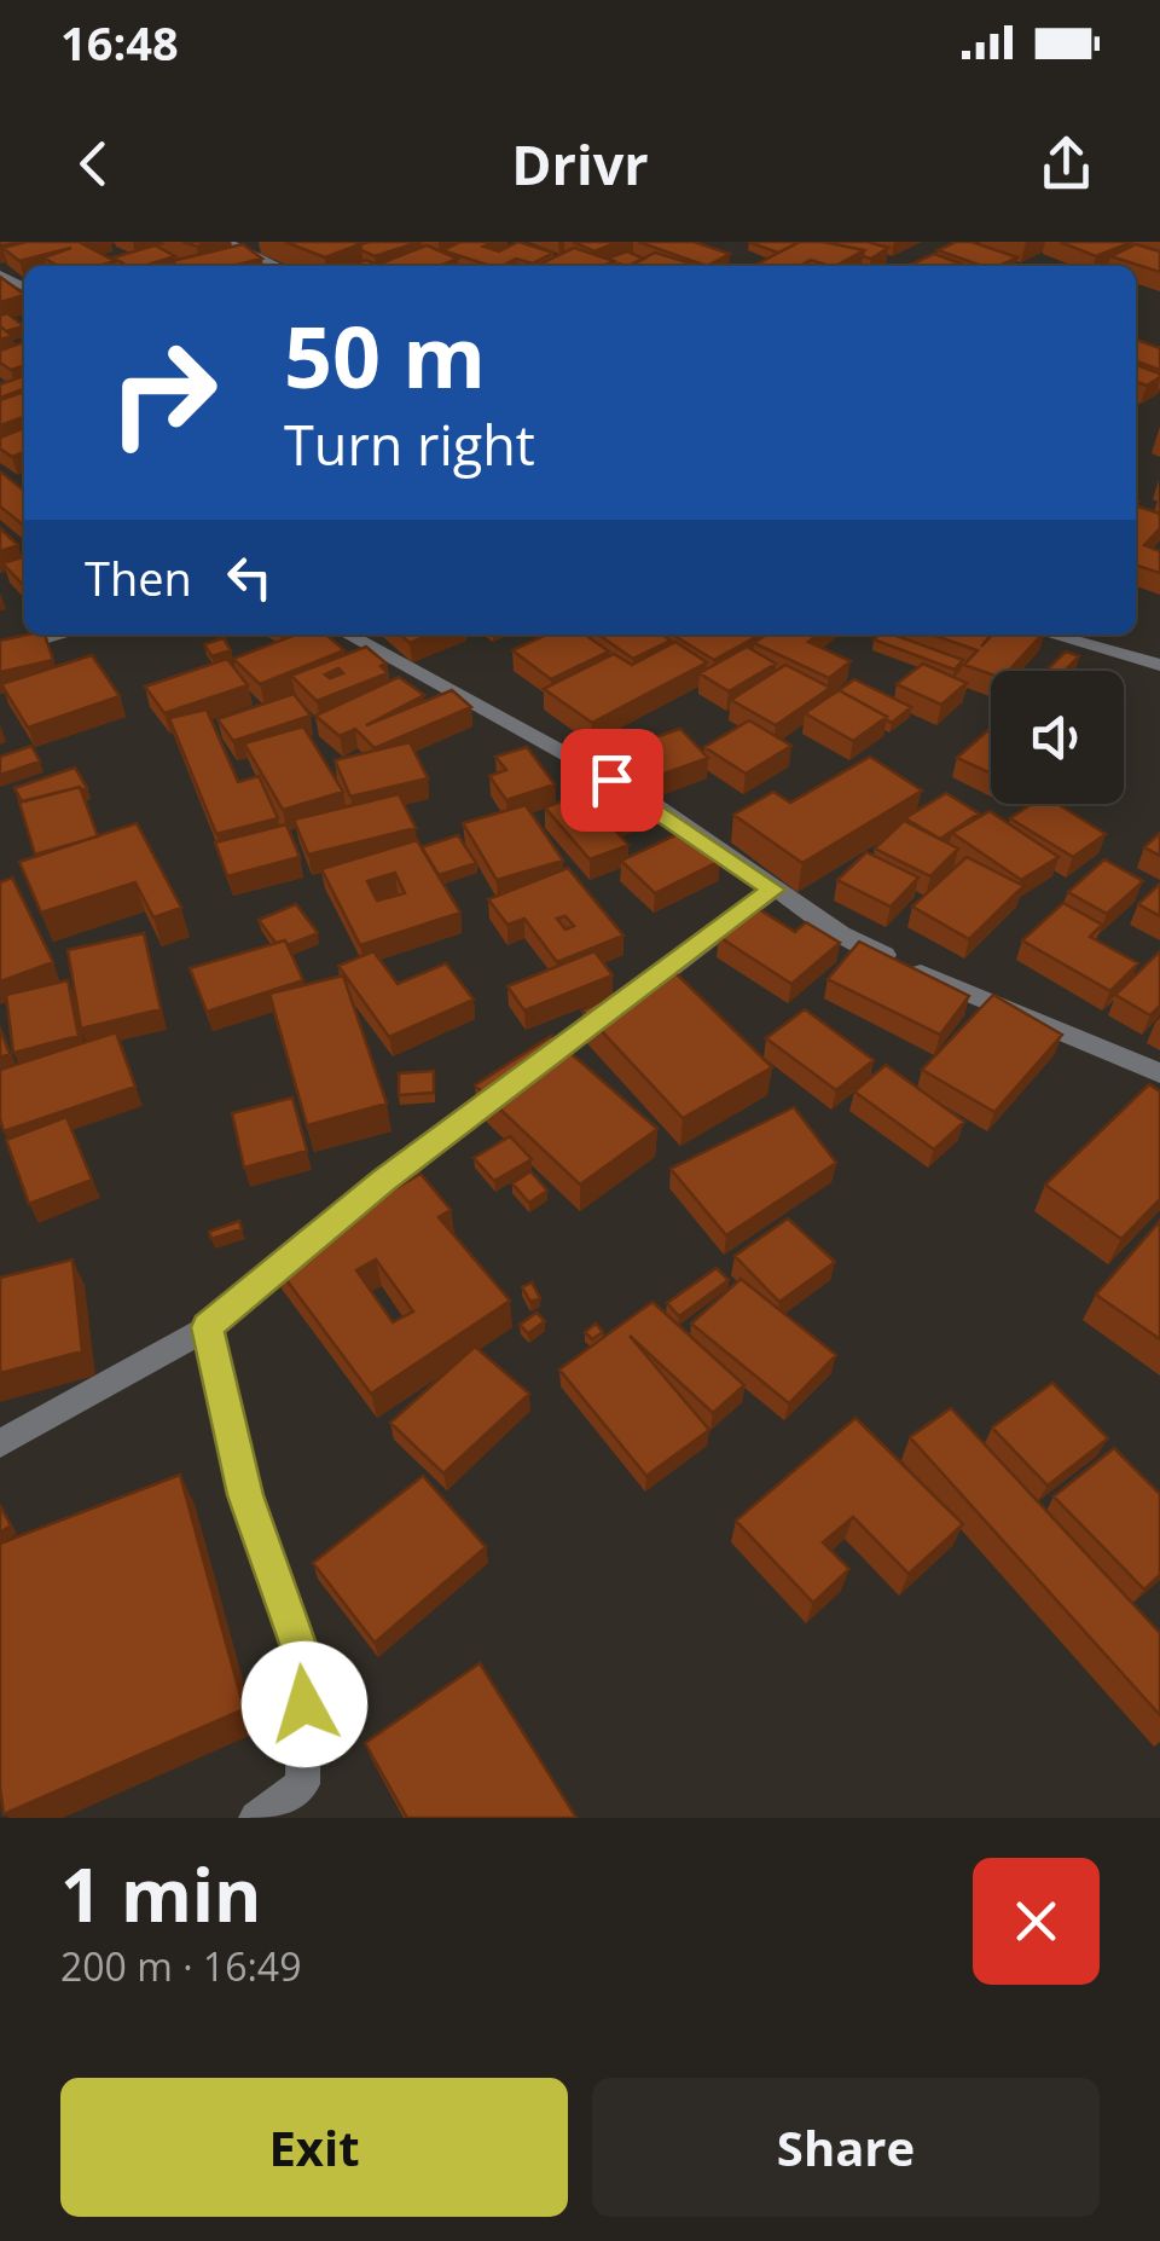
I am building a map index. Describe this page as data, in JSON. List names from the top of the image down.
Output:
{
  "page": {
    "status": "16:48",
    "header": "Drivr",
    "turn": ["50 m", "Turn right"],
    "then": "Then",
    "heading": ["1 min", "200 m · 16:49"],
    "buttons": ["Exit", "Share"]
  }
}
